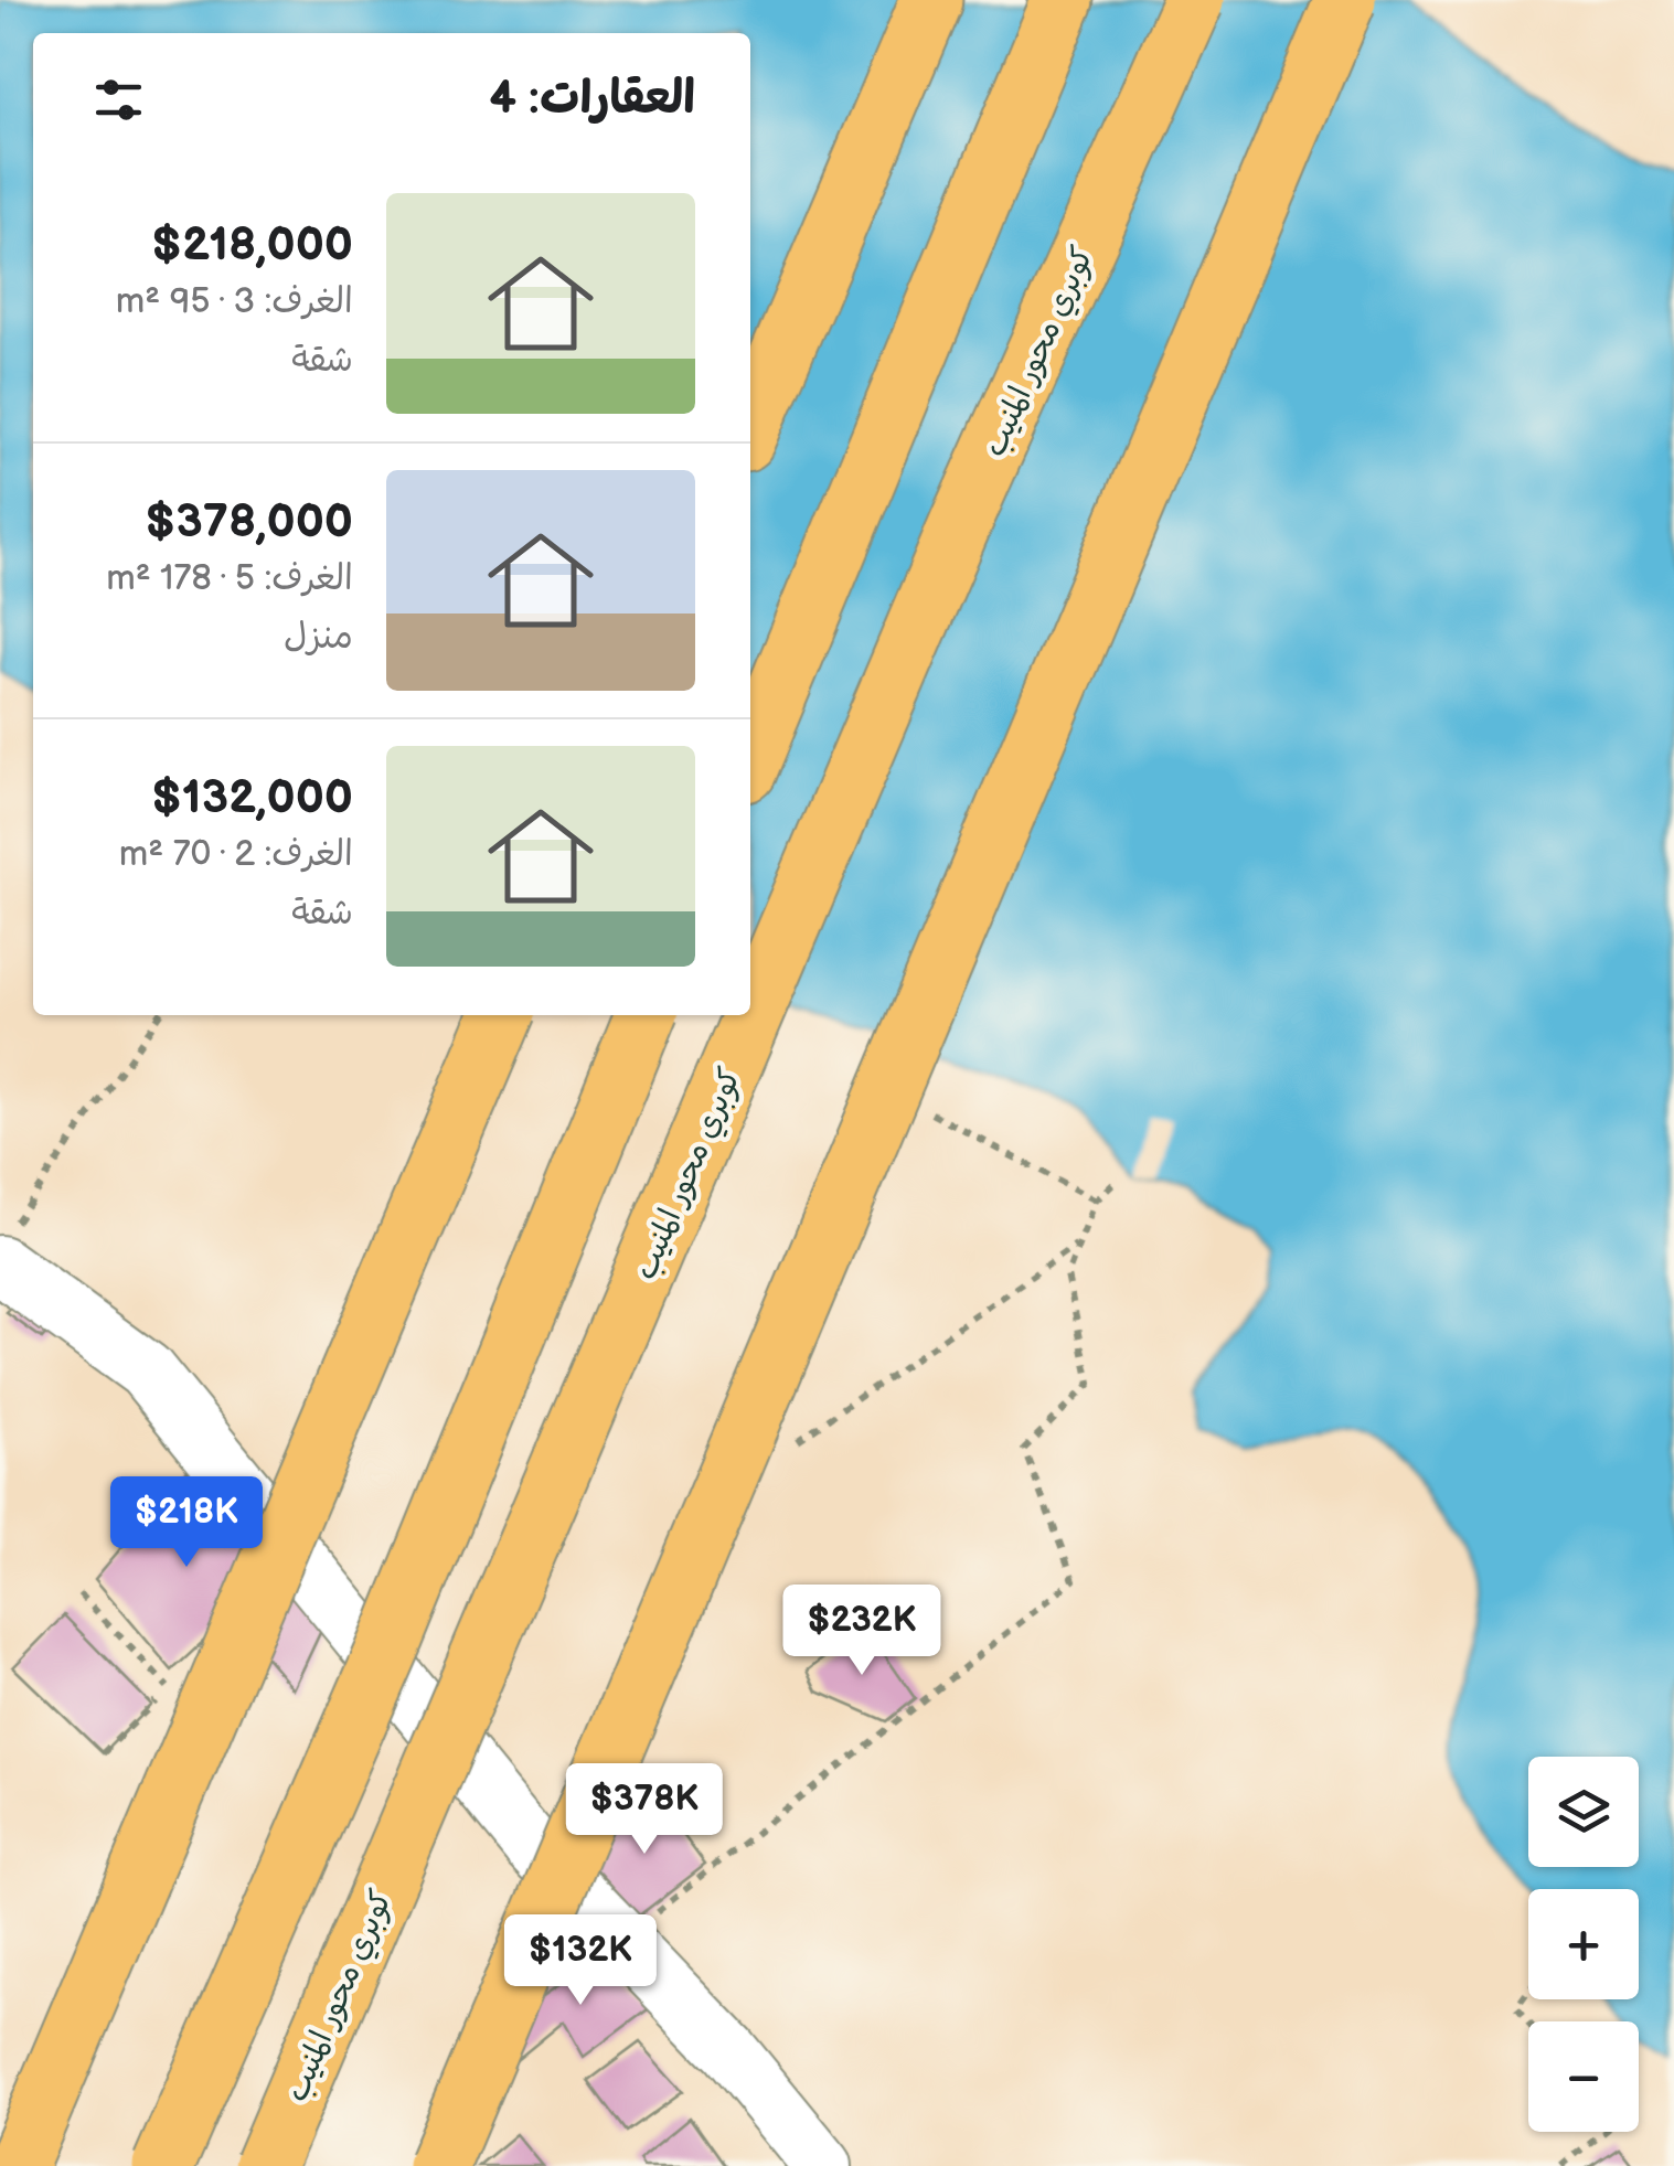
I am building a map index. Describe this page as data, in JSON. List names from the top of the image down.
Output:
{
  "streets": {
    "highway": ["كوبري محور المنيب"]
  },
  "page": {
    "heading": "العقارات: 4",
    "list": [
      {
        "name": "$218,000",
        "note": "الغرف: 3 · 95 m² · شقة"
      },
      {
        "name": "$378,000",
        "note": "الغرف: 5 · 178 m² · منزل"
      },
      {
        "name": "$132,000",
        "note": "الغرف: 2 · 70 m² · شقة"
      }
    ],
    "price": [
      "$218K",
      "$232K",
      "$378K",
      "$132K"
    ],
    "map_buttons": ["+", "−"]
  }
}
